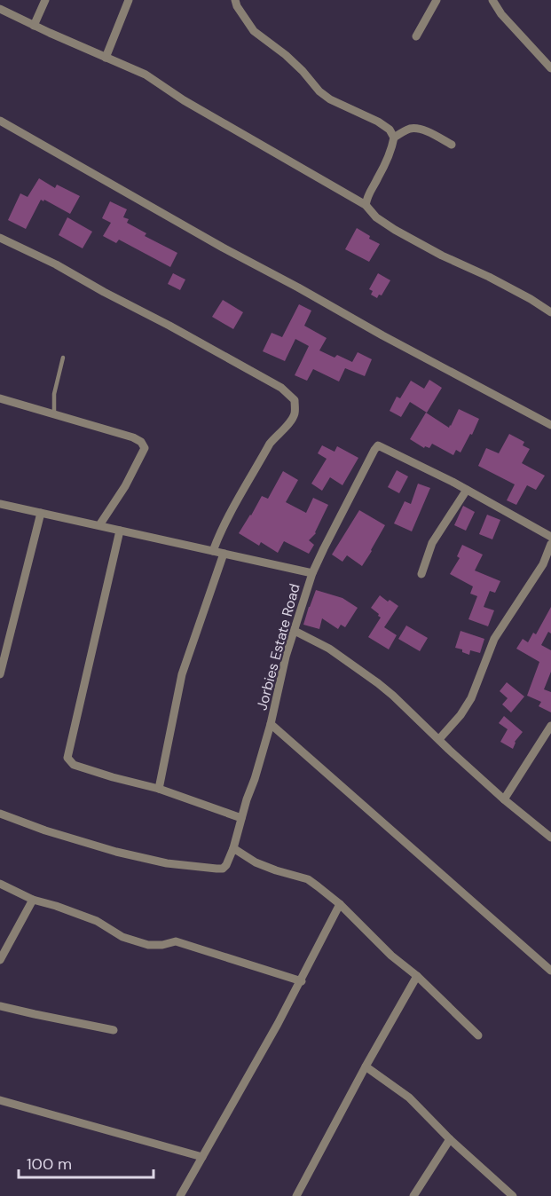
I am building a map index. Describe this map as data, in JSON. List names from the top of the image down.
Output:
{
  "streets": {
    "street": ["Jorbies Estate Road"]
  },
  "scale_bar": "100 m"
}
